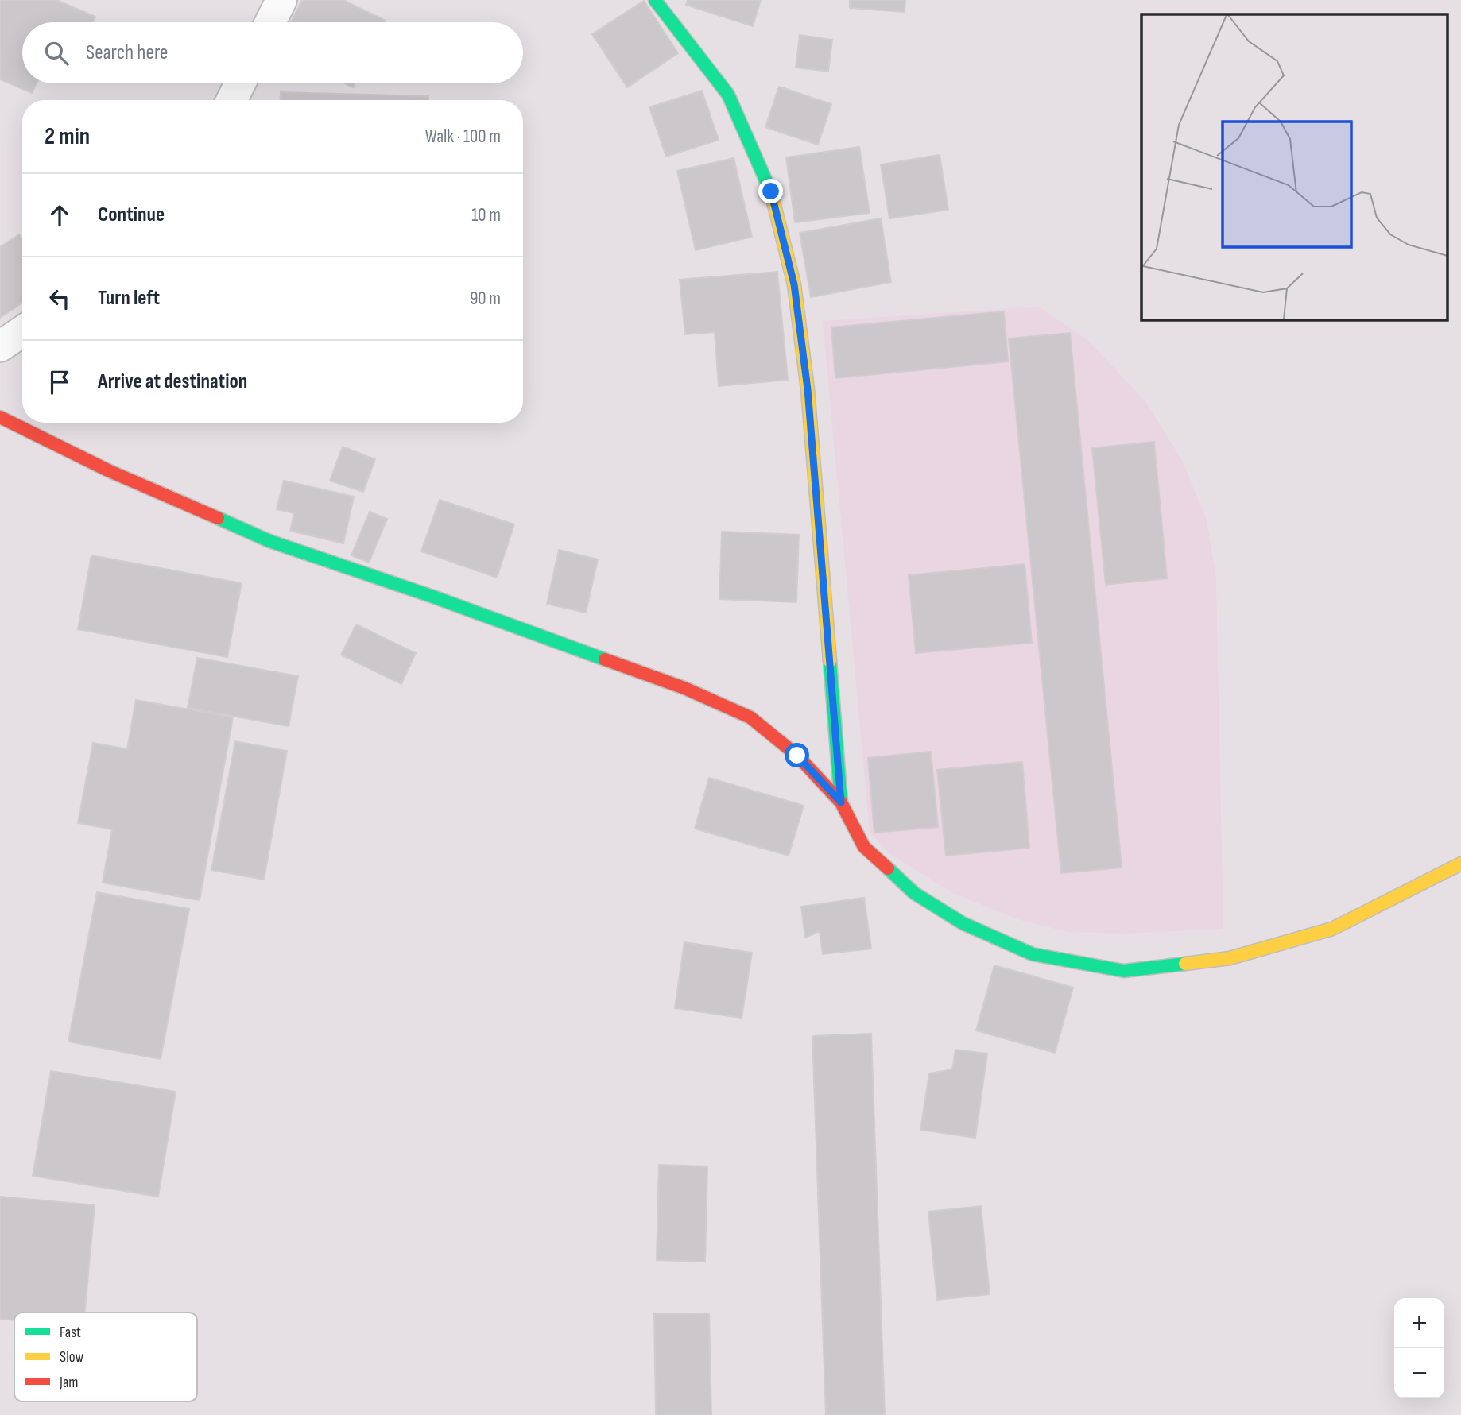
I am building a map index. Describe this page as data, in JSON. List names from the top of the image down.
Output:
{
  "legend": ["Fast", "Slow", "Jam"],
  "page": {
    "search": "Search here",
    "heading": ["2 min", "Walk · 100 m"],
    "list": [
      ["Continue", "10 m"],
      ["Turn left", "90 m"],
      "Arrive at destination"
    ],
    "map_buttons": ["+", "−"]
  }
}
